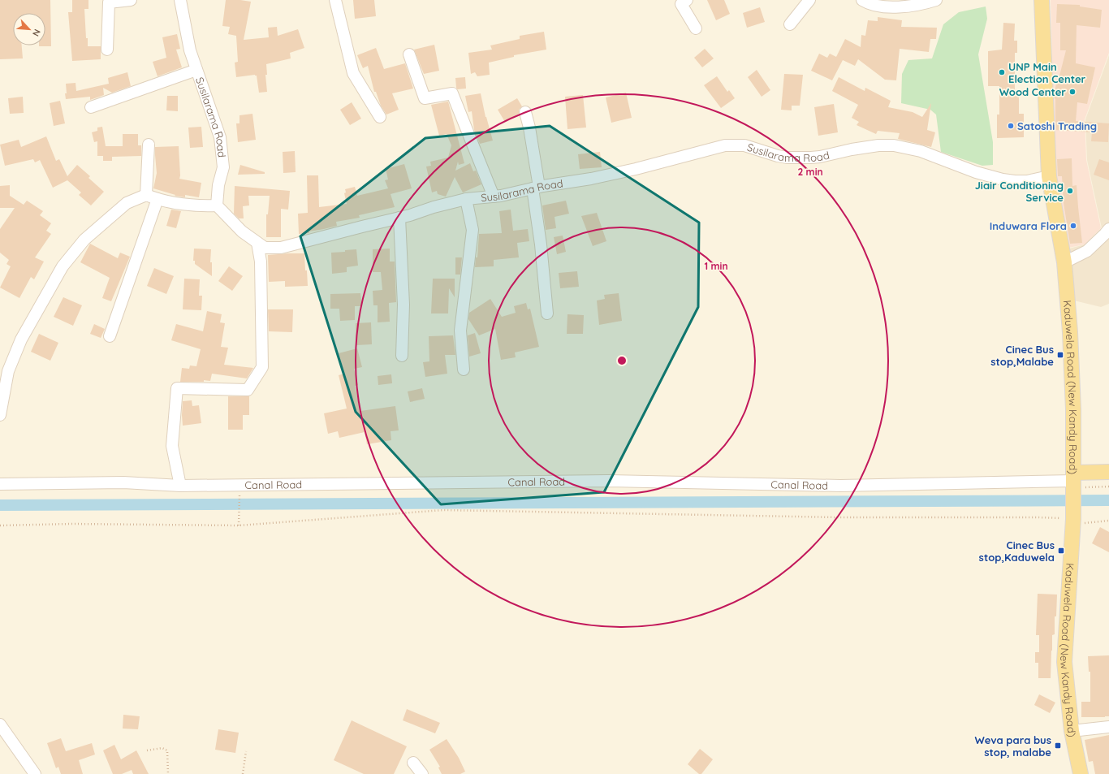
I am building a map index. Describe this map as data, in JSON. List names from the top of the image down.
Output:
{
  "streets": {
    "main road": ["Kaduwela Road (New Kandy Road)"],
    "street": ["Susilarama Road", "Canal Road"]
  },
  "crossings": [
    ["Susilarama Road", "Kaduwela Road (New Kandy Road)"],
    ["Kaduwela Road (New Kandy Road)", "Canal Road"]
  ],
  "places": {
    "other": [
      "UNP Main Election Center",
      "Wood Center",
      "Satoshi Trading",
      "Jiair Conditioning Service",
      "Induwara Flora"
    ],
    "transit": ["Cinec Bus stop,Malabe", "Cinec Bus stop,Kaduwela", "Weva para bus stop, malabe"]
  },
  "north": "bottom right",
  "rings": ["2 min", "1 min"]
}
